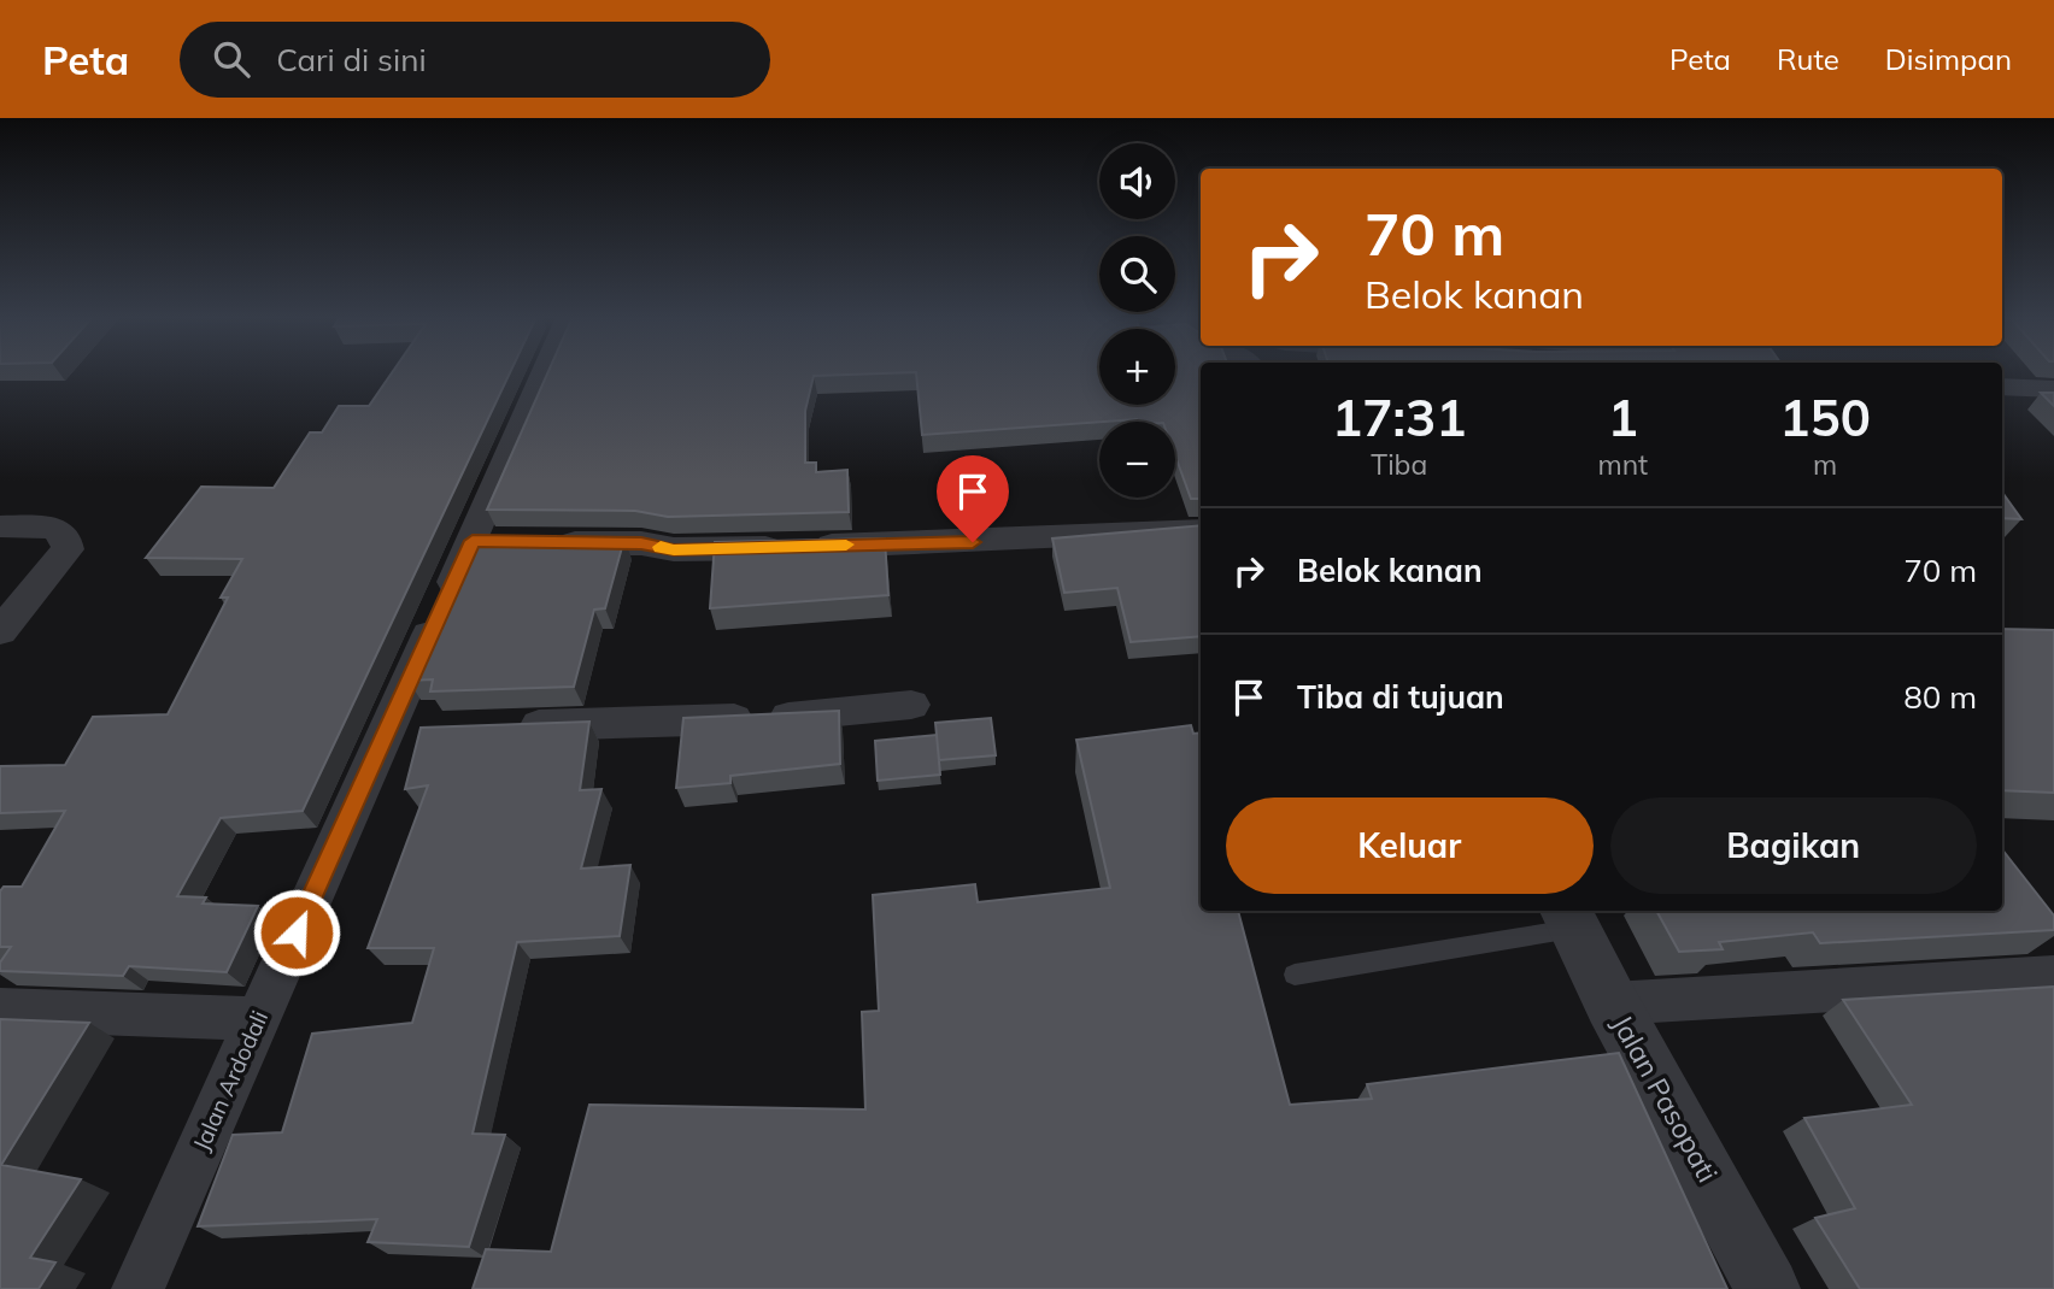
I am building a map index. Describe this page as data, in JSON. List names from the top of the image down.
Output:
{
  "streets": {
    "street": ["Jalan Ardodali", "Jalan Pasopati"]
  },
  "page": {
    "header": "Peta",
    "search": "Cari di sini",
    "nav": ["Peta", "Rute", "Disimpan"],
    "map_buttons": ["+", "−"],
    "turn": ["70 m", "Belok kanan"],
    "eta": [
      "17:31",
      "Tiba",
      "1",
      "mnt",
      "150",
      "m"
    ],
    "list": [
      {
        "name": "Belok kanan",
        "value": "70 m"
      },
      {
        "name": "Tiba di tujuan",
        "value": "80 m"
      }
    ],
    "buttons": ["Keluar", "Bagikan"]
  }
}
